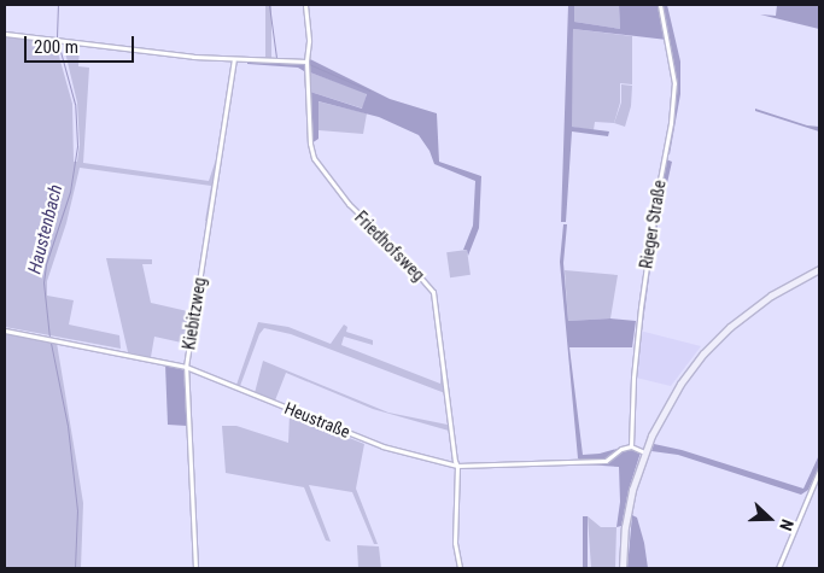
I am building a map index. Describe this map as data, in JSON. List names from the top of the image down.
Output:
{
  "streets": {
    "street": [
      "Rieger Straße",
      "Friedhofsweg",
      "Kiebitzweg",
      "Heustraße"
    ]
  },
  "crossings": [
    ["Rieger Straße", "Heustraße"],
    ["Friedhofsweg", "Heustraße"],
    ["Kiebitzweg", "Heustraße"]
  ],
  "water": ["Haustenbach"],
  "scale_bar": "200 m",
  "north": "right"
}
